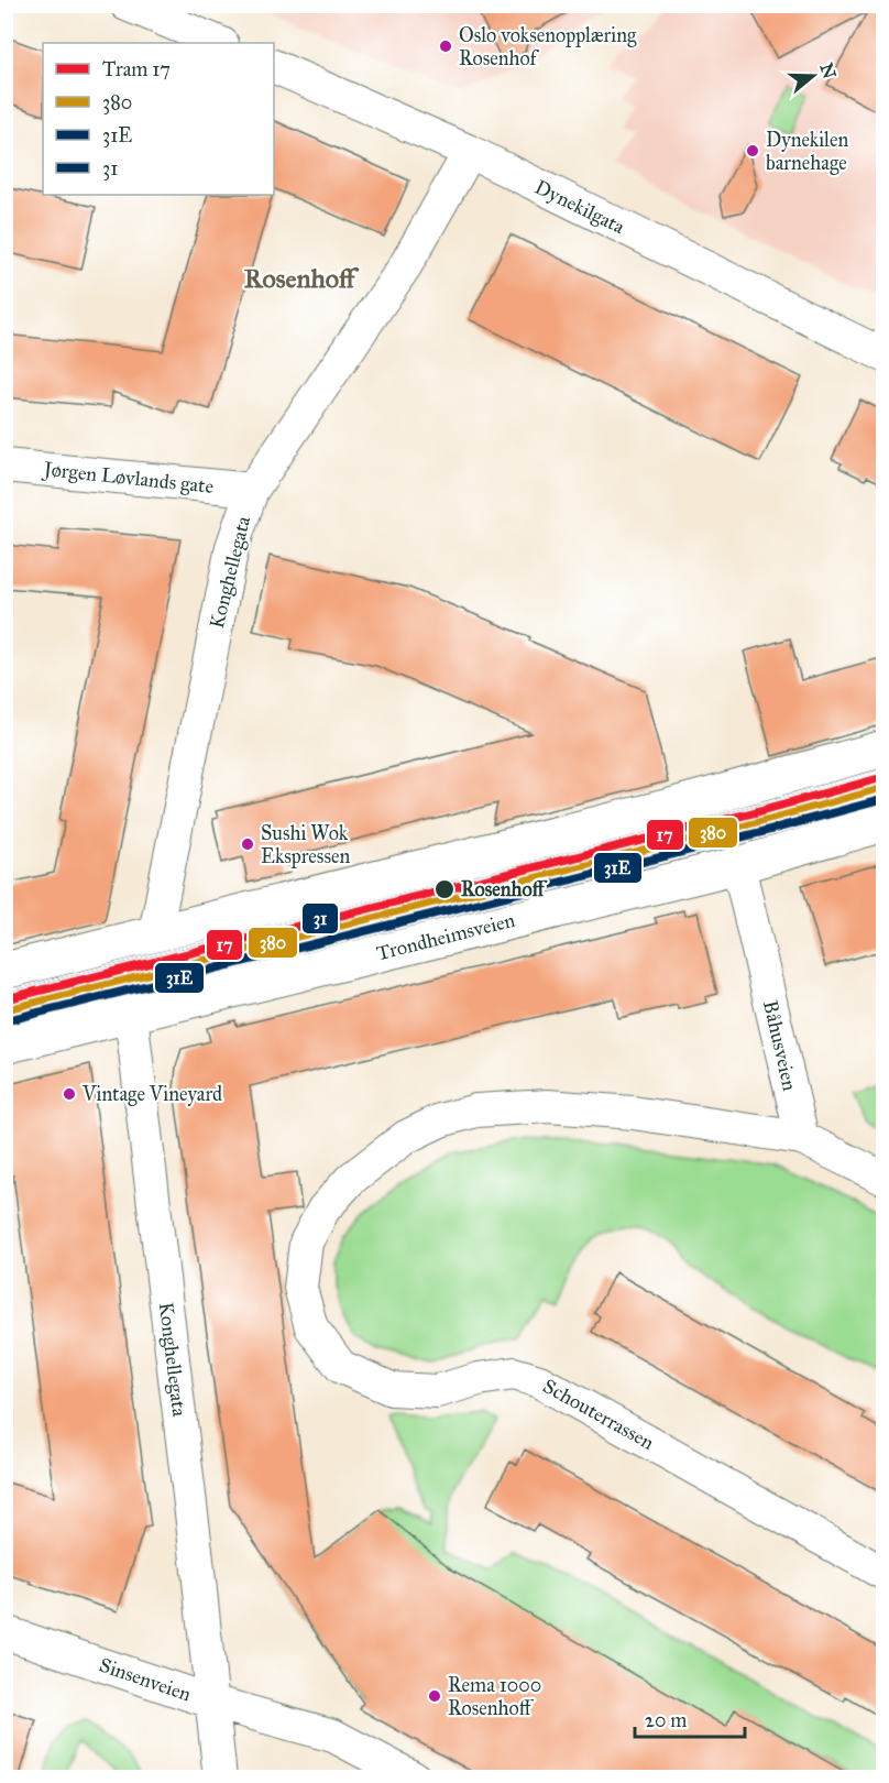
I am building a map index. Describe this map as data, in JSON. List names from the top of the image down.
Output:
{
  "streets": {
    "main road": ["Trondheimsveien"],
    "street": [
      "Dynekilgata",
      "Jørgen Løvlands gate",
      "Konghellegata",
      "Båhusveien",
      "Schouterrassen",
      "Sinsenveien"
    ]
  },
  "crossings": [
    ["Dynekilgata", "Konghellegata"],
    ["Jørgen Løvlands gate", "Konghellegata"],
    ["Konghellegata", "Trondheimsveien"],
    ["Konghellegata", "Sinsenveien"],
    ["Trondheimsveien", "Båhusveien"],
    ["Båhusveien", "Schouterrassen"]
  ],
  "districts": ["Rosenhoff"],
  "places": [
    "Oslo voksenopplæring Rosenhof",
    "Dynekilen barnehage",
    "Sushi Wok Ekspressen",
    "Rosenhoff",
    "Vintage Vineyard",
    "Rema 1000 Rosenhoff"
  ],
  "lines": [
    "transit line 31",
    "tram line 17",
    "transit line 380",
    "transit line 31E"
  ],
  "legend": [
    "Tram 17",
    "380",
    "31E",
    "31"
  ],
  "scale_bar": "20 m",
  "north": "right"
}
